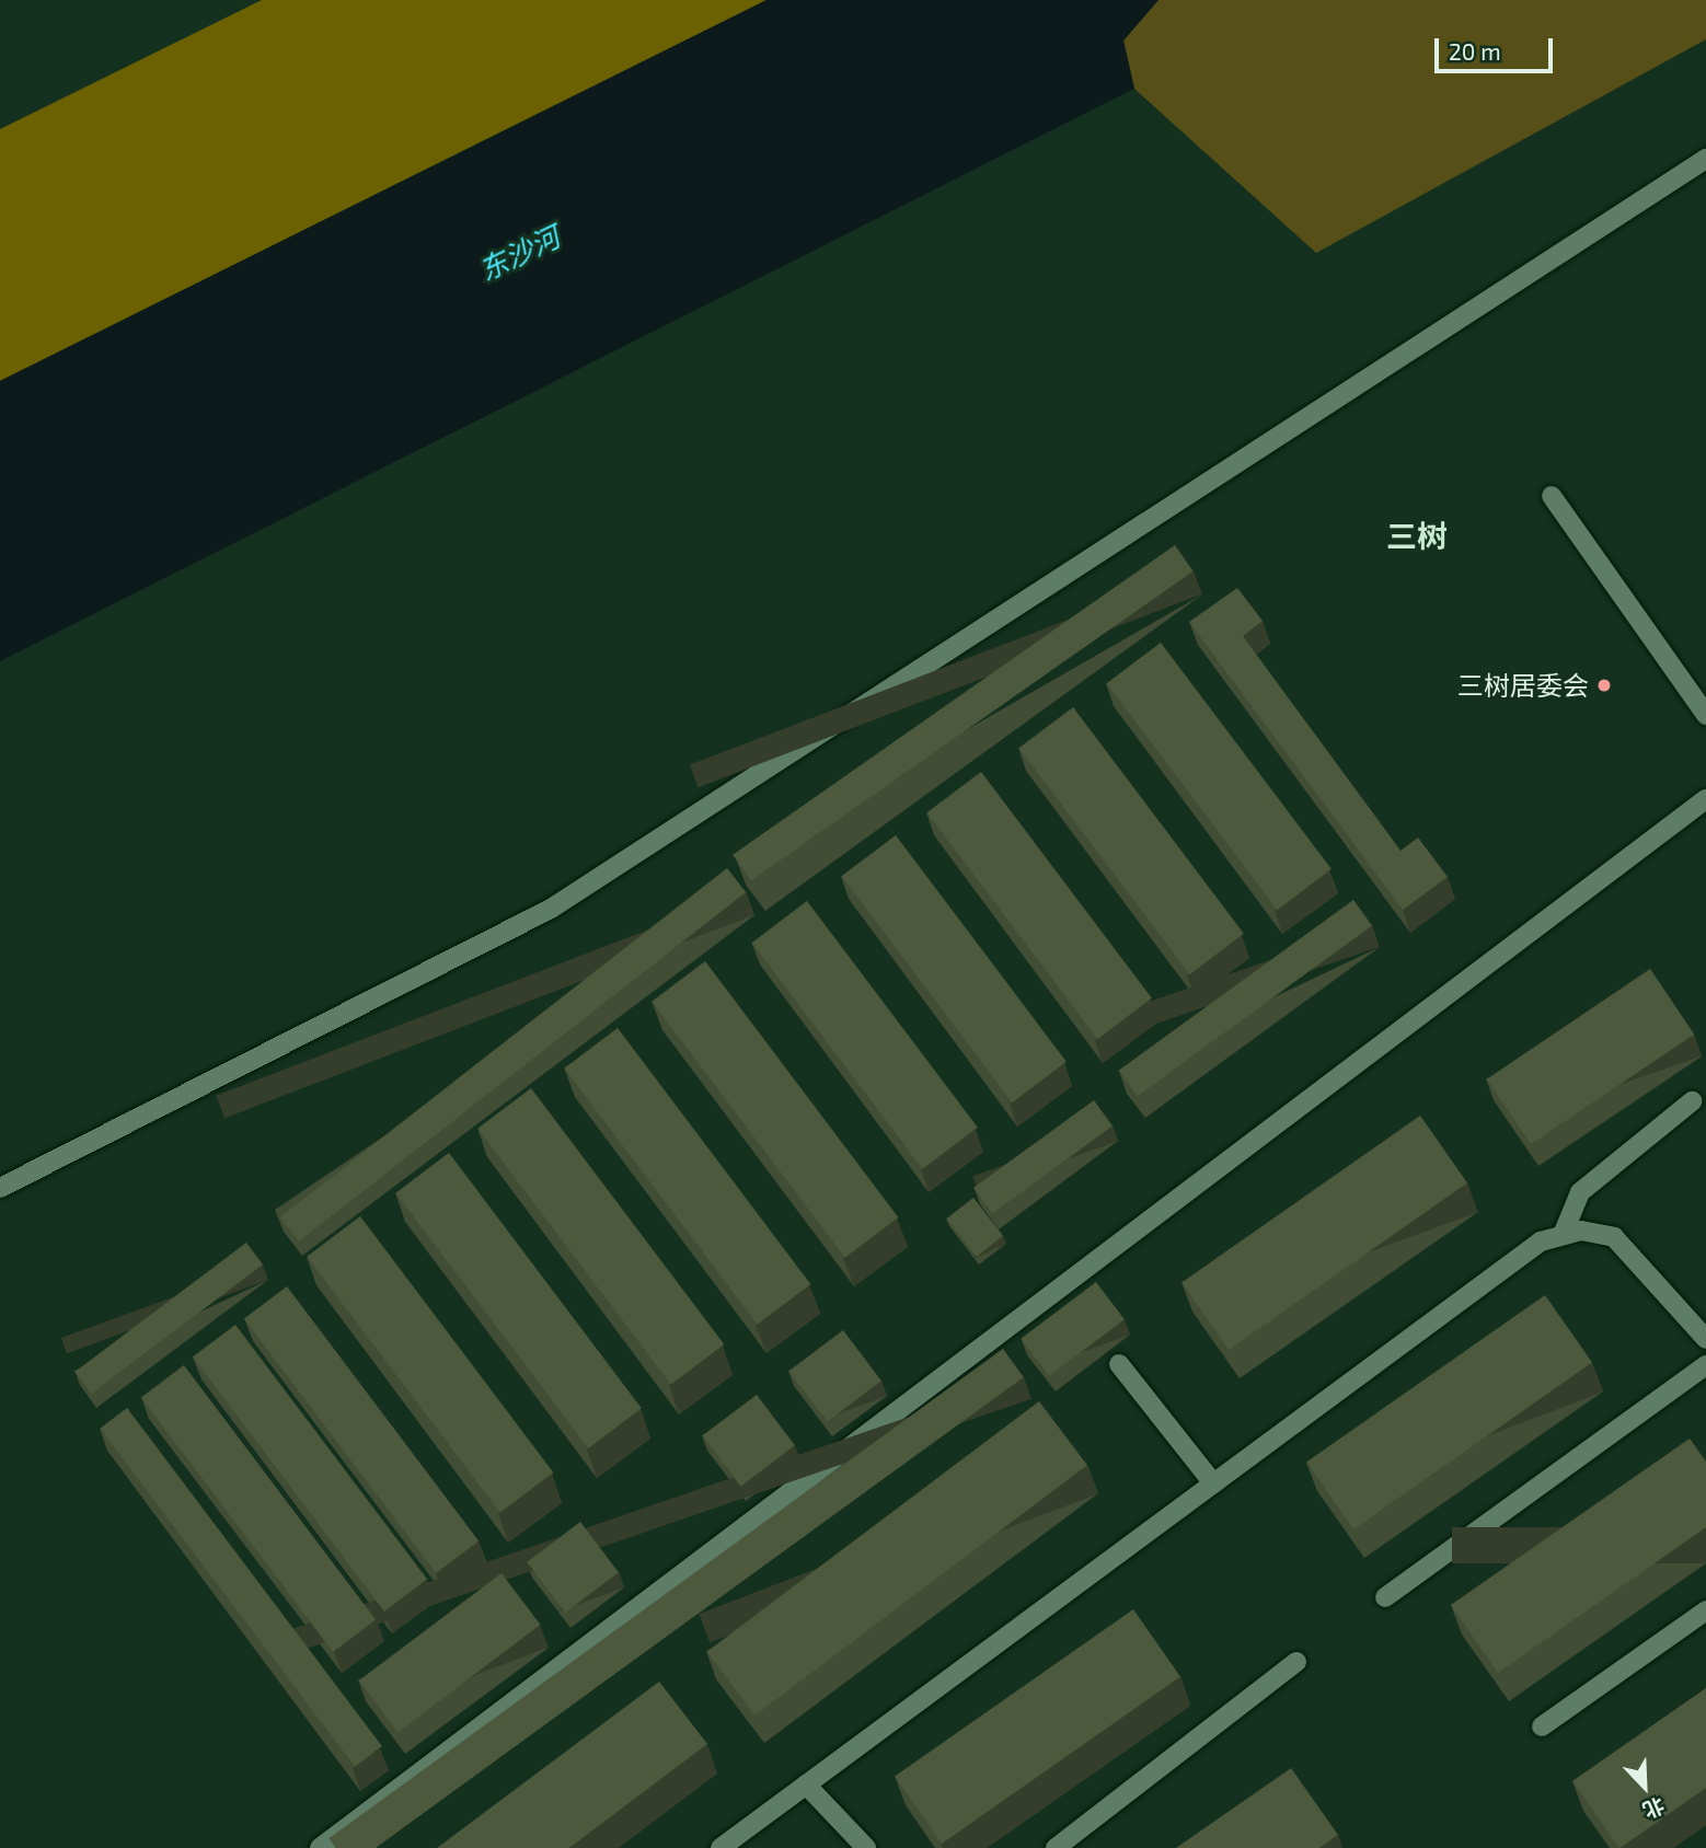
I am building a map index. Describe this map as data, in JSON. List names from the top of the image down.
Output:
{
  "districts": ["三树"],
  "water": ["东沙河"],
  "places": ["三树居委会"],
  "scale_bar": "20 m",
  "north": "bottom right"
}
